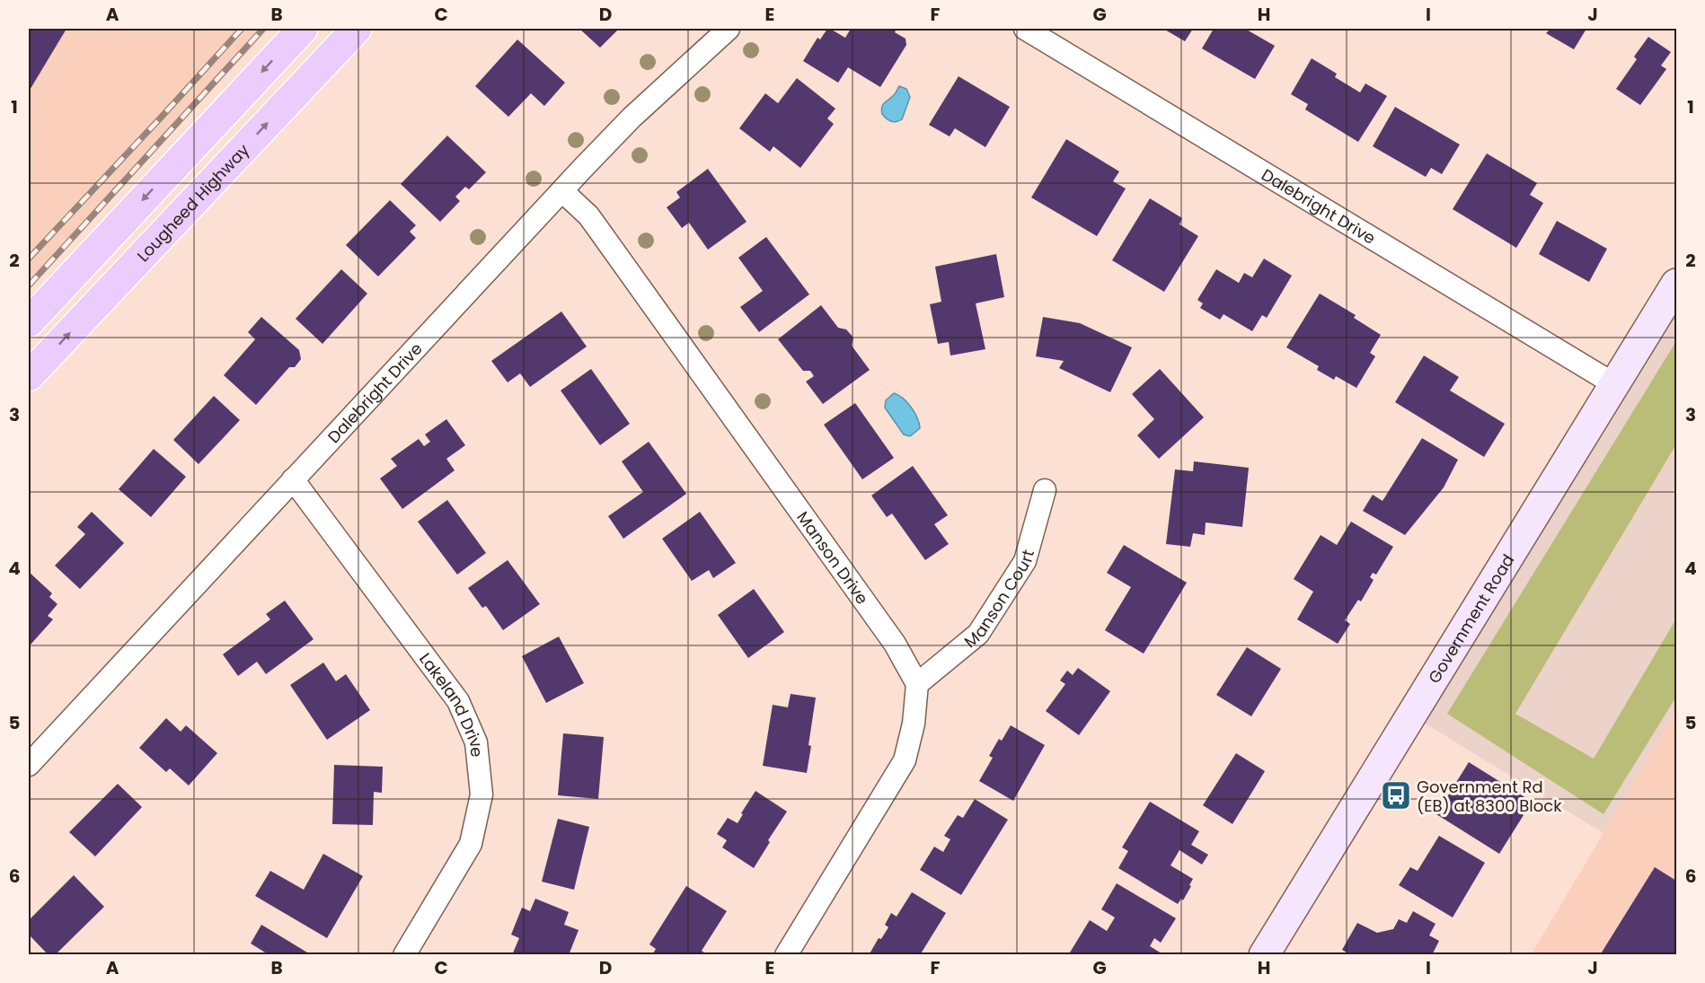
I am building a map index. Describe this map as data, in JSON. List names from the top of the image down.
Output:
{
  "streets": {
    "main road": ["Lougheed Highway"],
    "street": [
      "Dalebright Drive",
      "Manson Drive",
      "Manson Court",
      "Government Road",
      "Lakeland Drive"
    ]
  },
  "crossings": [
    ["Dalebright Drive", "Manson Drive"],
    ["Dalebright Drive", "Government Road"],
    ["Dalebright Drive", "Lakeland Drive"],
    ["Manson Drive", "Manson Court"]
  ],
  "places": {
    "bus stop": ["Government Rd (EB) at 8300 Block"]
  },
  "grid": {
    "columns": [
      "A",
      "B",
      "C",
      "D",
      "E",
      "F",
      "G",
      "H",
      "I",
      "J"
    ],
    "rows": [
      "1",
      "2",
      "3",
      "4",
      "5",
      "6"
    ]
  }
}
